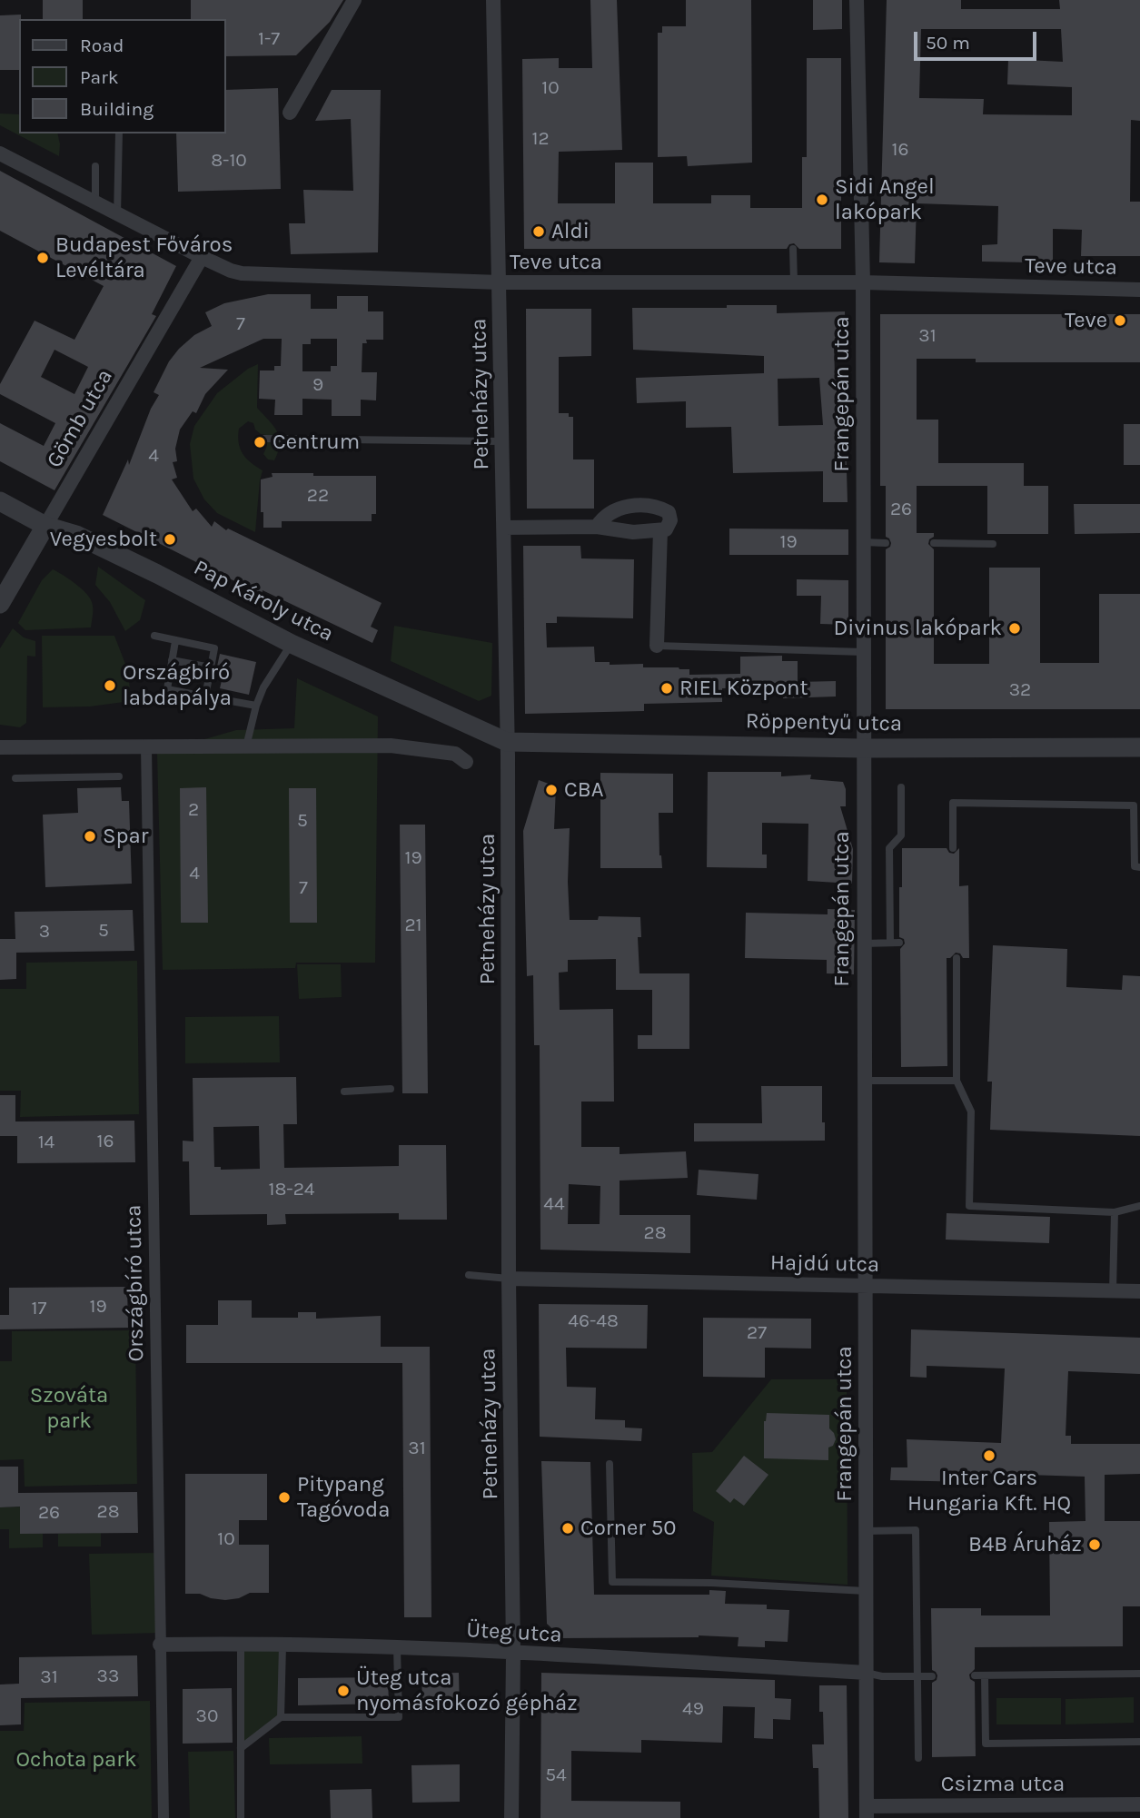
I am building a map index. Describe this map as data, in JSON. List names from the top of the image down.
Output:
{
  "streets": {
    "street": [
      "Teve utca",
      "Petneházy utca",
      "Frangepán utca",
      "Gömb utca",
      "Pap Károly utca",
      "Röppentyű utca",
      "Hajdú utca",
      "Országbíró utca",
      "Üteg utca",
      "Csizma utca"
    ]
  },
  "crossings": [
    ["Teve utca", "Petneházy utca"],
    ["Teve utca", "Frangepán utca"],
    ["Teve utca", "Gömb utca"],
    ["Petneházy utca", "Pap Károly utca"],
    ["Petneházy utca", "Röppentyű utca"],
    ["Petneházy utca", "Hajdú utca"],
    ["Petneházy utca", "Üteg utca"],
    ["Frangepán utca", "Röppentyű utca"],
    ["Frangepán utca", "Hajdú utca"],
    ["Frangepán utca", "Üteg utca"],
    ["Frangepán utca", "Csizma utca"],
    ["Gömb utca", "Pap Károly utca"],
    ["Pap Károly utca", "Röppentyű utca"],
    ["Országbíró utca", "Üteg utca"]
  ],
  "parks": ["Szováta park", "Ochota park"],
  "places": [
    "Sidi Angel lakópark",
    "Aldi",
    "Budapest Főváros Levéltára",
    "Teve",
    "Centrum",
    "Vegyesbolt",
    "Divinus lakópark",
    "Országbíró labdapálya",
    "RIEL Központ",
    "CBA",
    "Spar",
    "Inter Cars Hungaria Kft. HQ",
    "Pitypang Tagóvoda",
    "Corner 50",
    "B4B Áruház",
    "Üteg utca nyomásfokozó gépház"
  ],
  "house_numbers": [
    "1-7",
    "10",
    "12",
    "16",
    "8-10",
    "7",
    "31",
    "9",
    "4",
    "22",
    "26",
    "19",
    "32",
    "2",
    "5",
    "19",
    "4",
    "7",
    "21",
    "5",
    "3",
    "16",
    "14",
    "18-24",
    "44",
    "28",
    "19",
    "17",
    "46-48",
    "27",
    "31",
    "28",
    "26",
    "10",
    "33",
    "31",
    "49",
    "30",
    "54"
  ],
  "legend": ["Road", "Park", "Building"],
  "scale_bar": "50 m"
}
